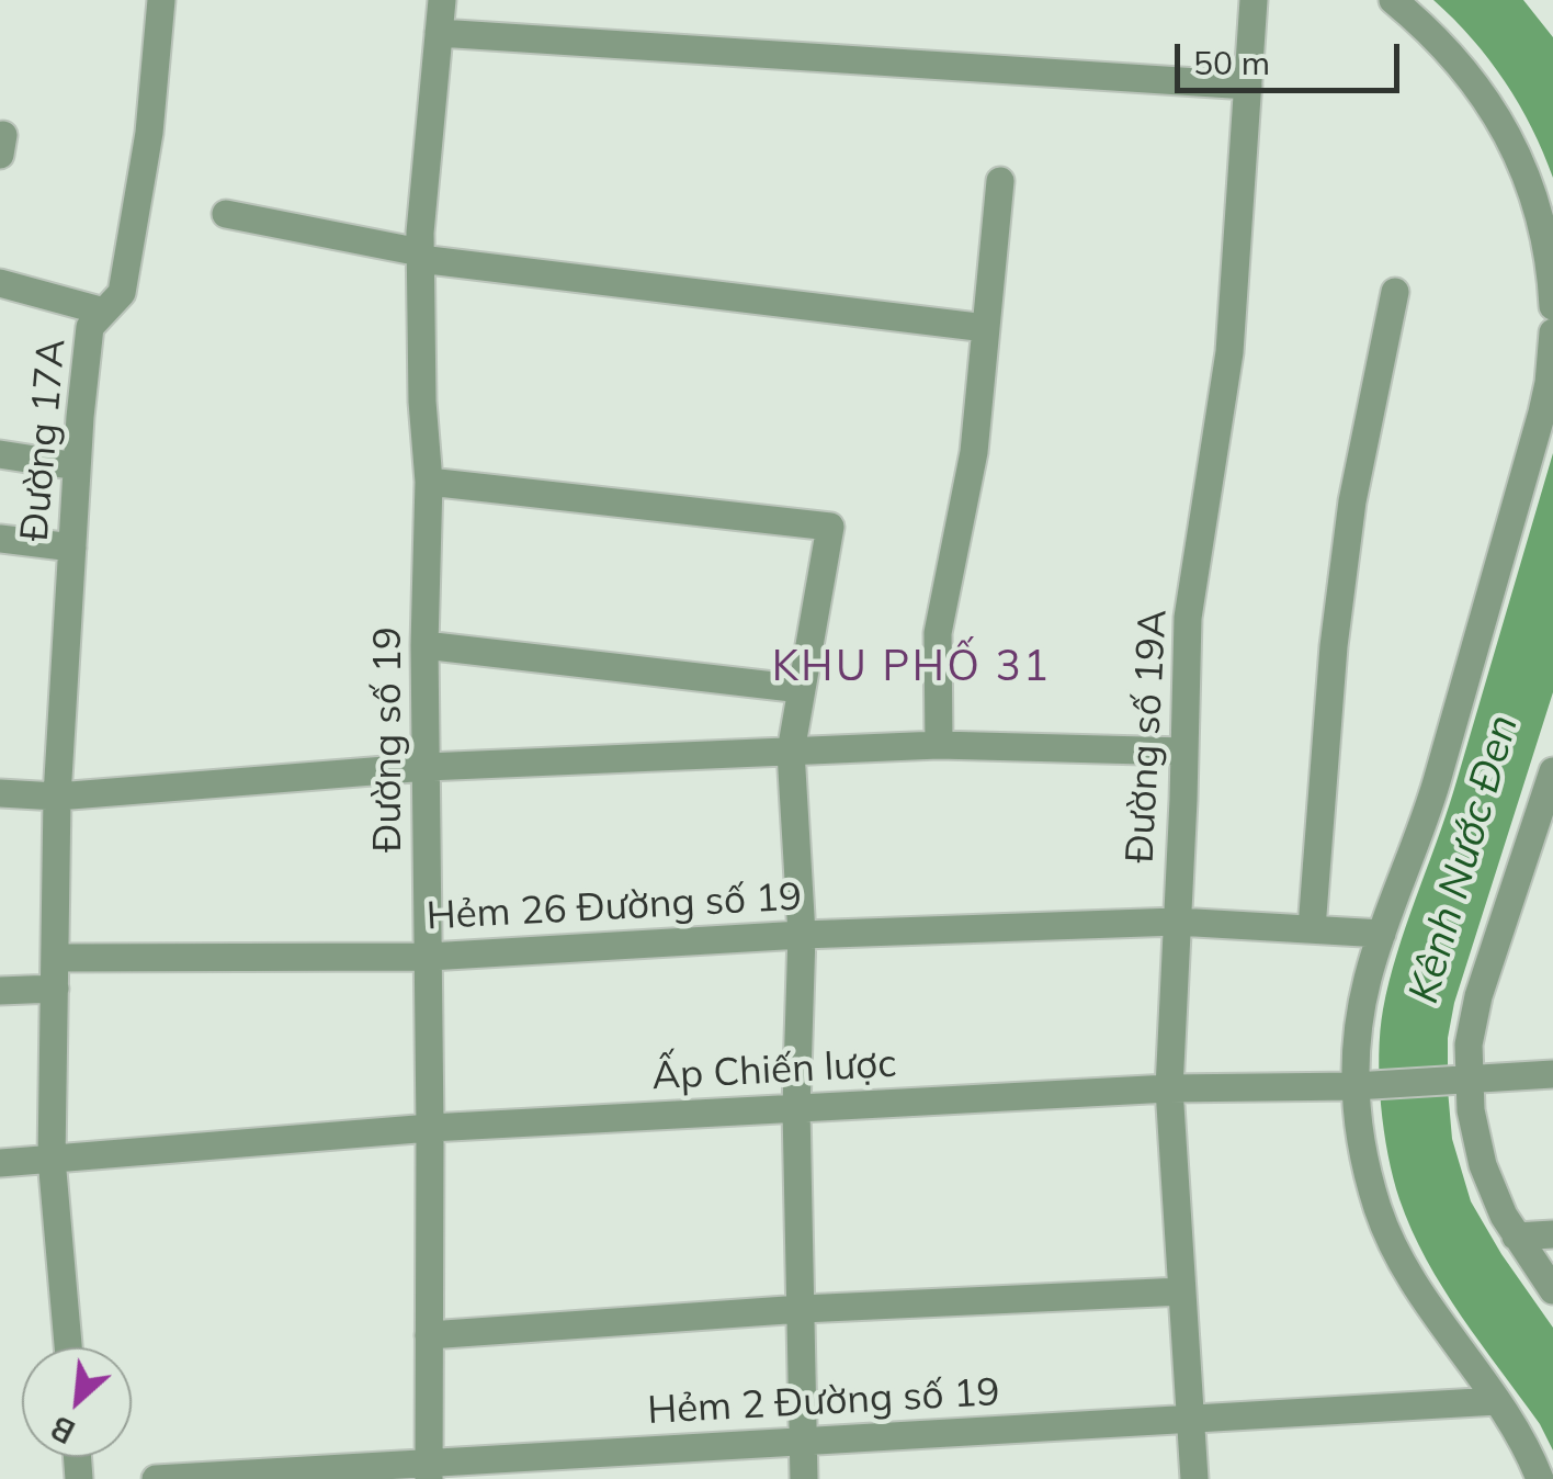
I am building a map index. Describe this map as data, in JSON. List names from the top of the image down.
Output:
{
  "streets": {
    "street": [
      "Đường 17A",
      "Đường số 19A",
      "Đường số 19",
      "Hẻm 26 Đường số 19",
      "Ấp Chiến lược",
      "Hẻm 2 Đường số 19"
    ]
  },
  "crossings": [
    ["Đường 17A", "Hẻm 26 Đường số 19"],
    ["Đường 17A", "Ấp Chiến lược"],
    ["Đường số 19A", "Hẻm 26 Đường số 19"],
    ["Đường số 19A", "Ấp Chiến lược"],
    ["Đường số 19A", "Hẻm 2 Đường số 19"],
    ["Đường số 19", "Hẻm 26 Đường số 19"],
    ["Đường số 19", "Ấp Chiến lược"],
    ["Đường số 19", "Hẻm 2 Đường số 19"]
  ],
  "districts": ["KHU PHỐ 31"],
  "water": ["Kênh Nước Đen"],
  "scale_bar": "50 m",
  "north": "bottom left"
}
